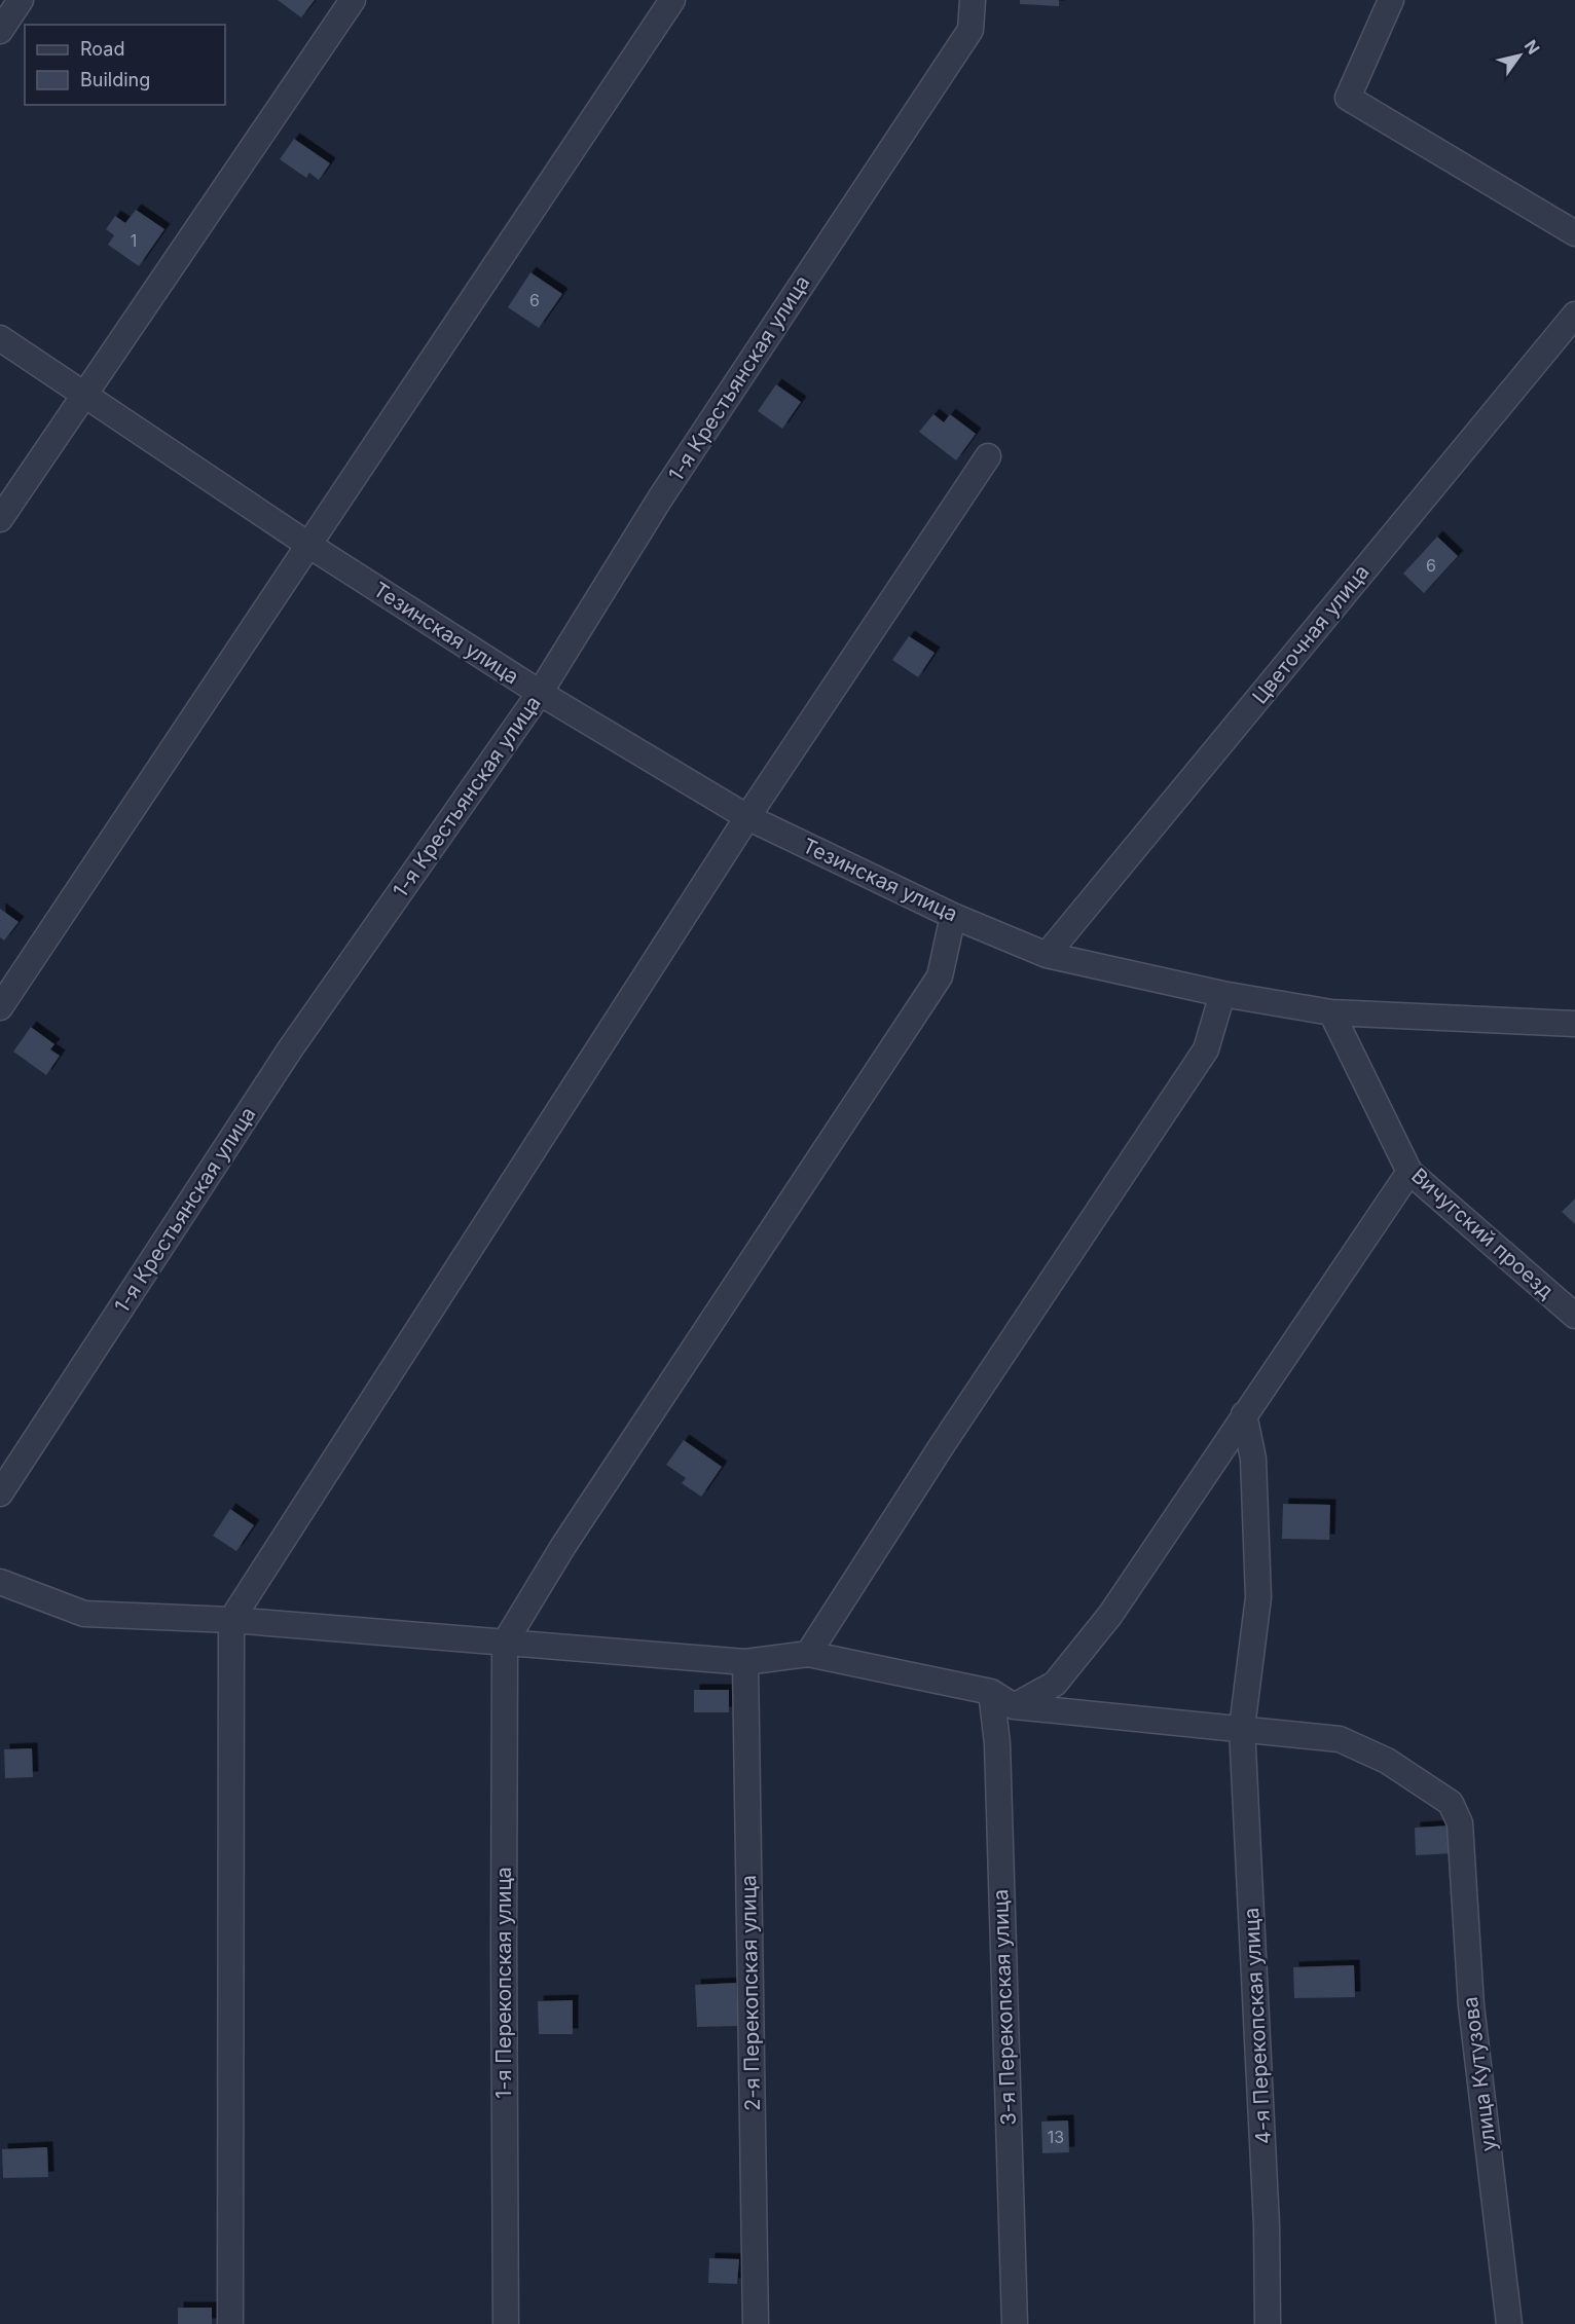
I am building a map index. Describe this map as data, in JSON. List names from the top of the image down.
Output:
{
  "streets": {
    "street": [
      "1-я Крестьянская улица",
      "Тезинская улица",
      "Цветочная улица",
      "Вичугский проезд",
      "1-я Перекопская улица",
      "2-я Перекопская улица",
      "3-я Перекопская улица",
      "4-я Перекопская улица",
      "улица Кутузова"
    ]
  },
  "crossings": [
    ["1-я Крестьянская улица", "Тезинская улица"],
    ["Тезинская улица", "Цветочная улица"],
    ["Тезинская улица", "Вичугский проезд"],
    ["4-я Перекопская улица", "улица Кутузова"]
  ],
  "house_numbers": [
    "1",
    "6",
    "6",
    "13"
  ],
  "legend": ["Road", "Building"],
  "north": "top right"
}
